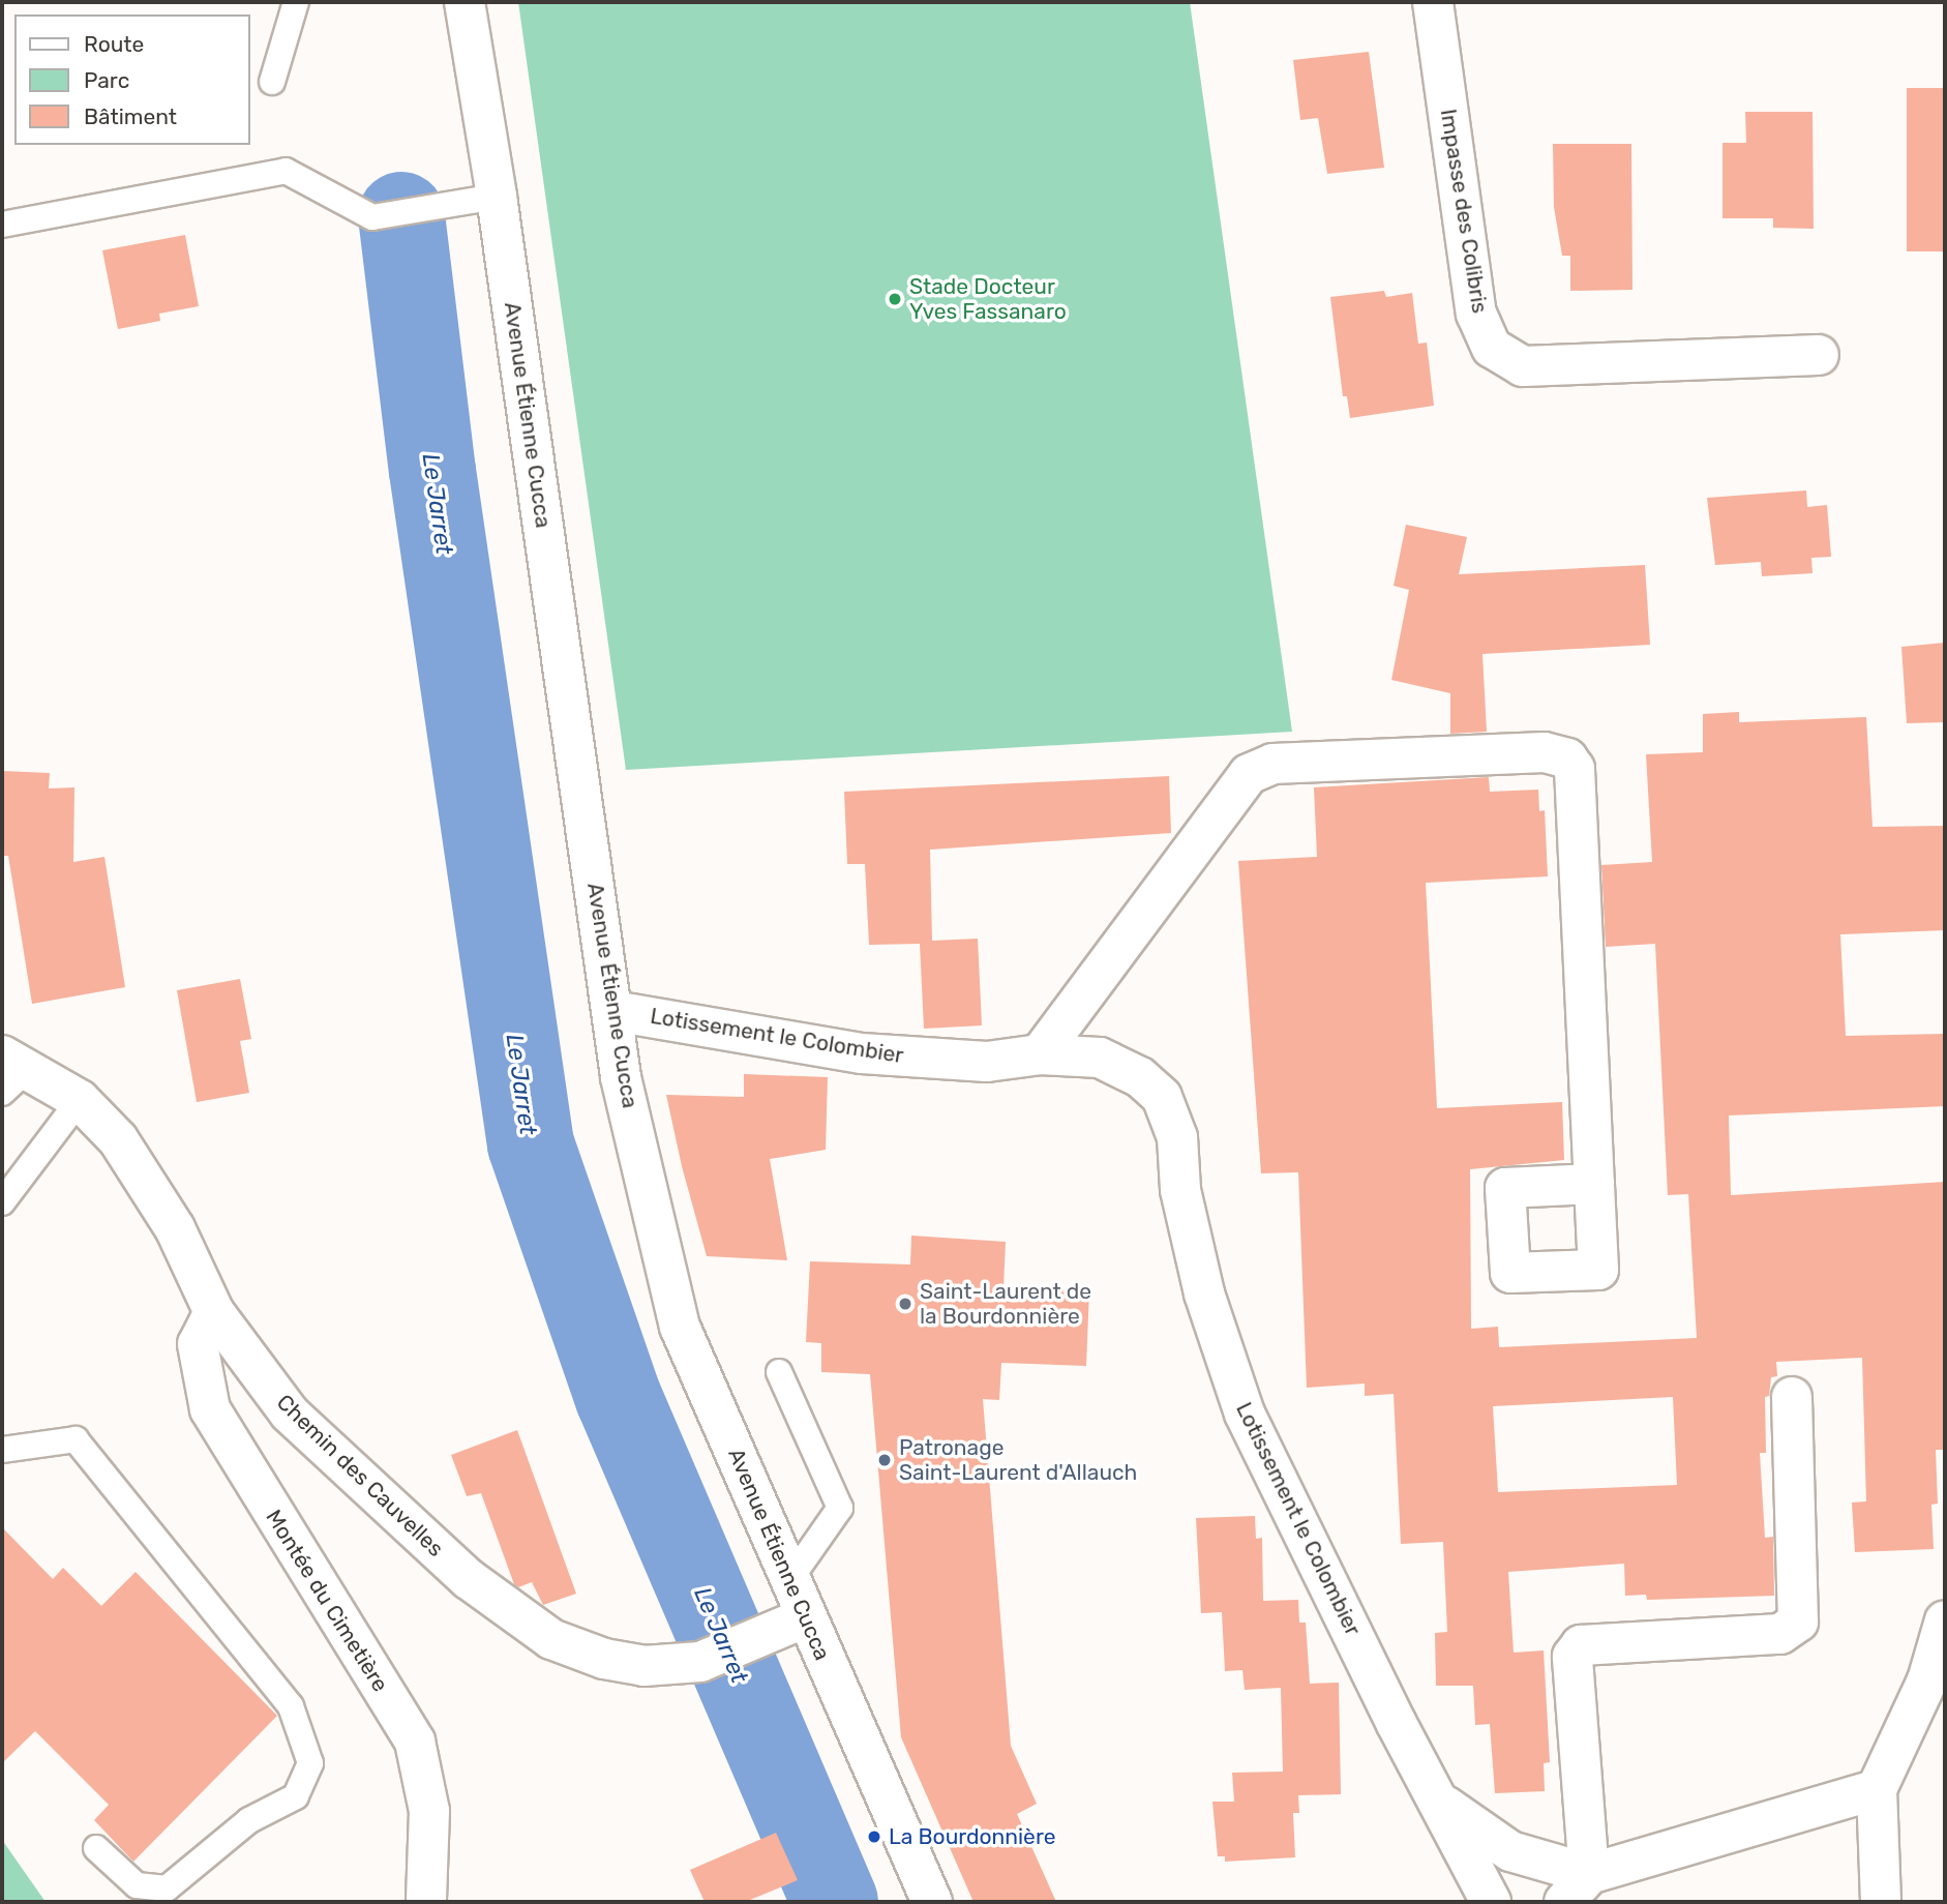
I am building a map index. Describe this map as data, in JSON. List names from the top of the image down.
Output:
{
  "streets": {
    "street": [
      "Impasse des Colibris",
      "Avenue Étienne Cucca",
      "Lotissement le Colombier",
      "Chemin des Cauvelles",
      "Montée du Cimetière"
    ]
  },
  "crossings": [
    ["Avenue Étienne Cucca", "Lotissement le Colombier"],
    ["Avenue Étienne Cucca", "Chemin des Cauvelles"],
    ["Chemin des Cauvelles", "Montée du Cimetière"]
  ],
  "water": ["Le Jarret"],
  "places": [
    "Stade Docteur Yves Fassanaro",
    "Saint-Laurent de la Bourdonnière",
    "Patronage Saint-Laurent d'Allauch",
    "La Bourdonnière"
  ],
  "legend": ["Route", "Parc", "Bâtiment"]
}
